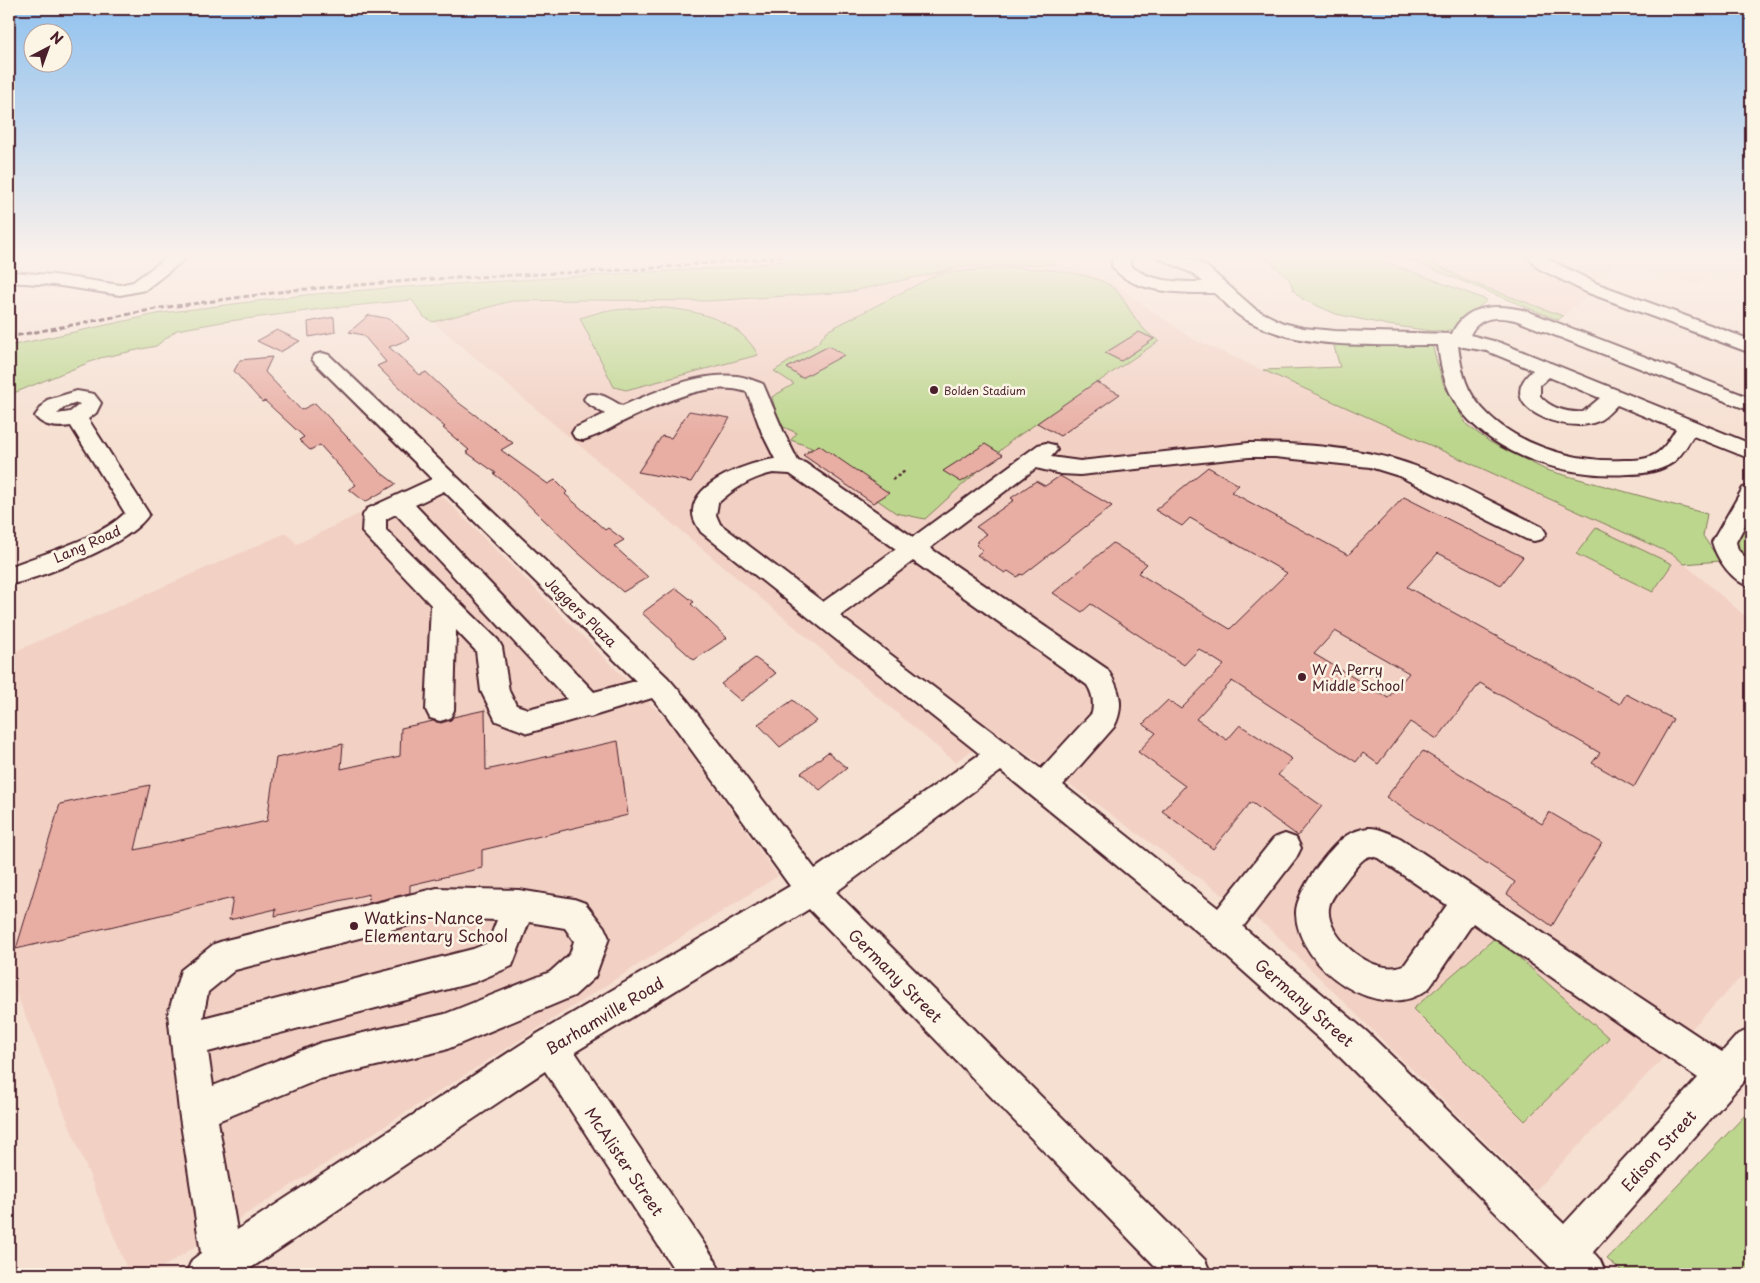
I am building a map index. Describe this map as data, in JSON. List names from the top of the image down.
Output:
{
  "streets": {
    "street": [
      "Lang Road",
      "Jaggers Plaza",
      "Germany Street",
      "Barhamville Road",
      "Edison Street",
      "McAlister Street"
    ]
  },
  "crossings": [
    ["Jaggers Plaza", "Germany Street"],
    ["Jaggers Plaza", "Barhamville Road"],
    ["Germany Street", "Barhamville Road"],
    ["Germany Street", "Edison Street"],
    ["Barhamville Road", "McAlister Street"]
  ],
  "places": ["Bolden Stadium", "W A Perry Middle School", "Watkins-Nance Elementary School"],
  "north": "top right"
}
